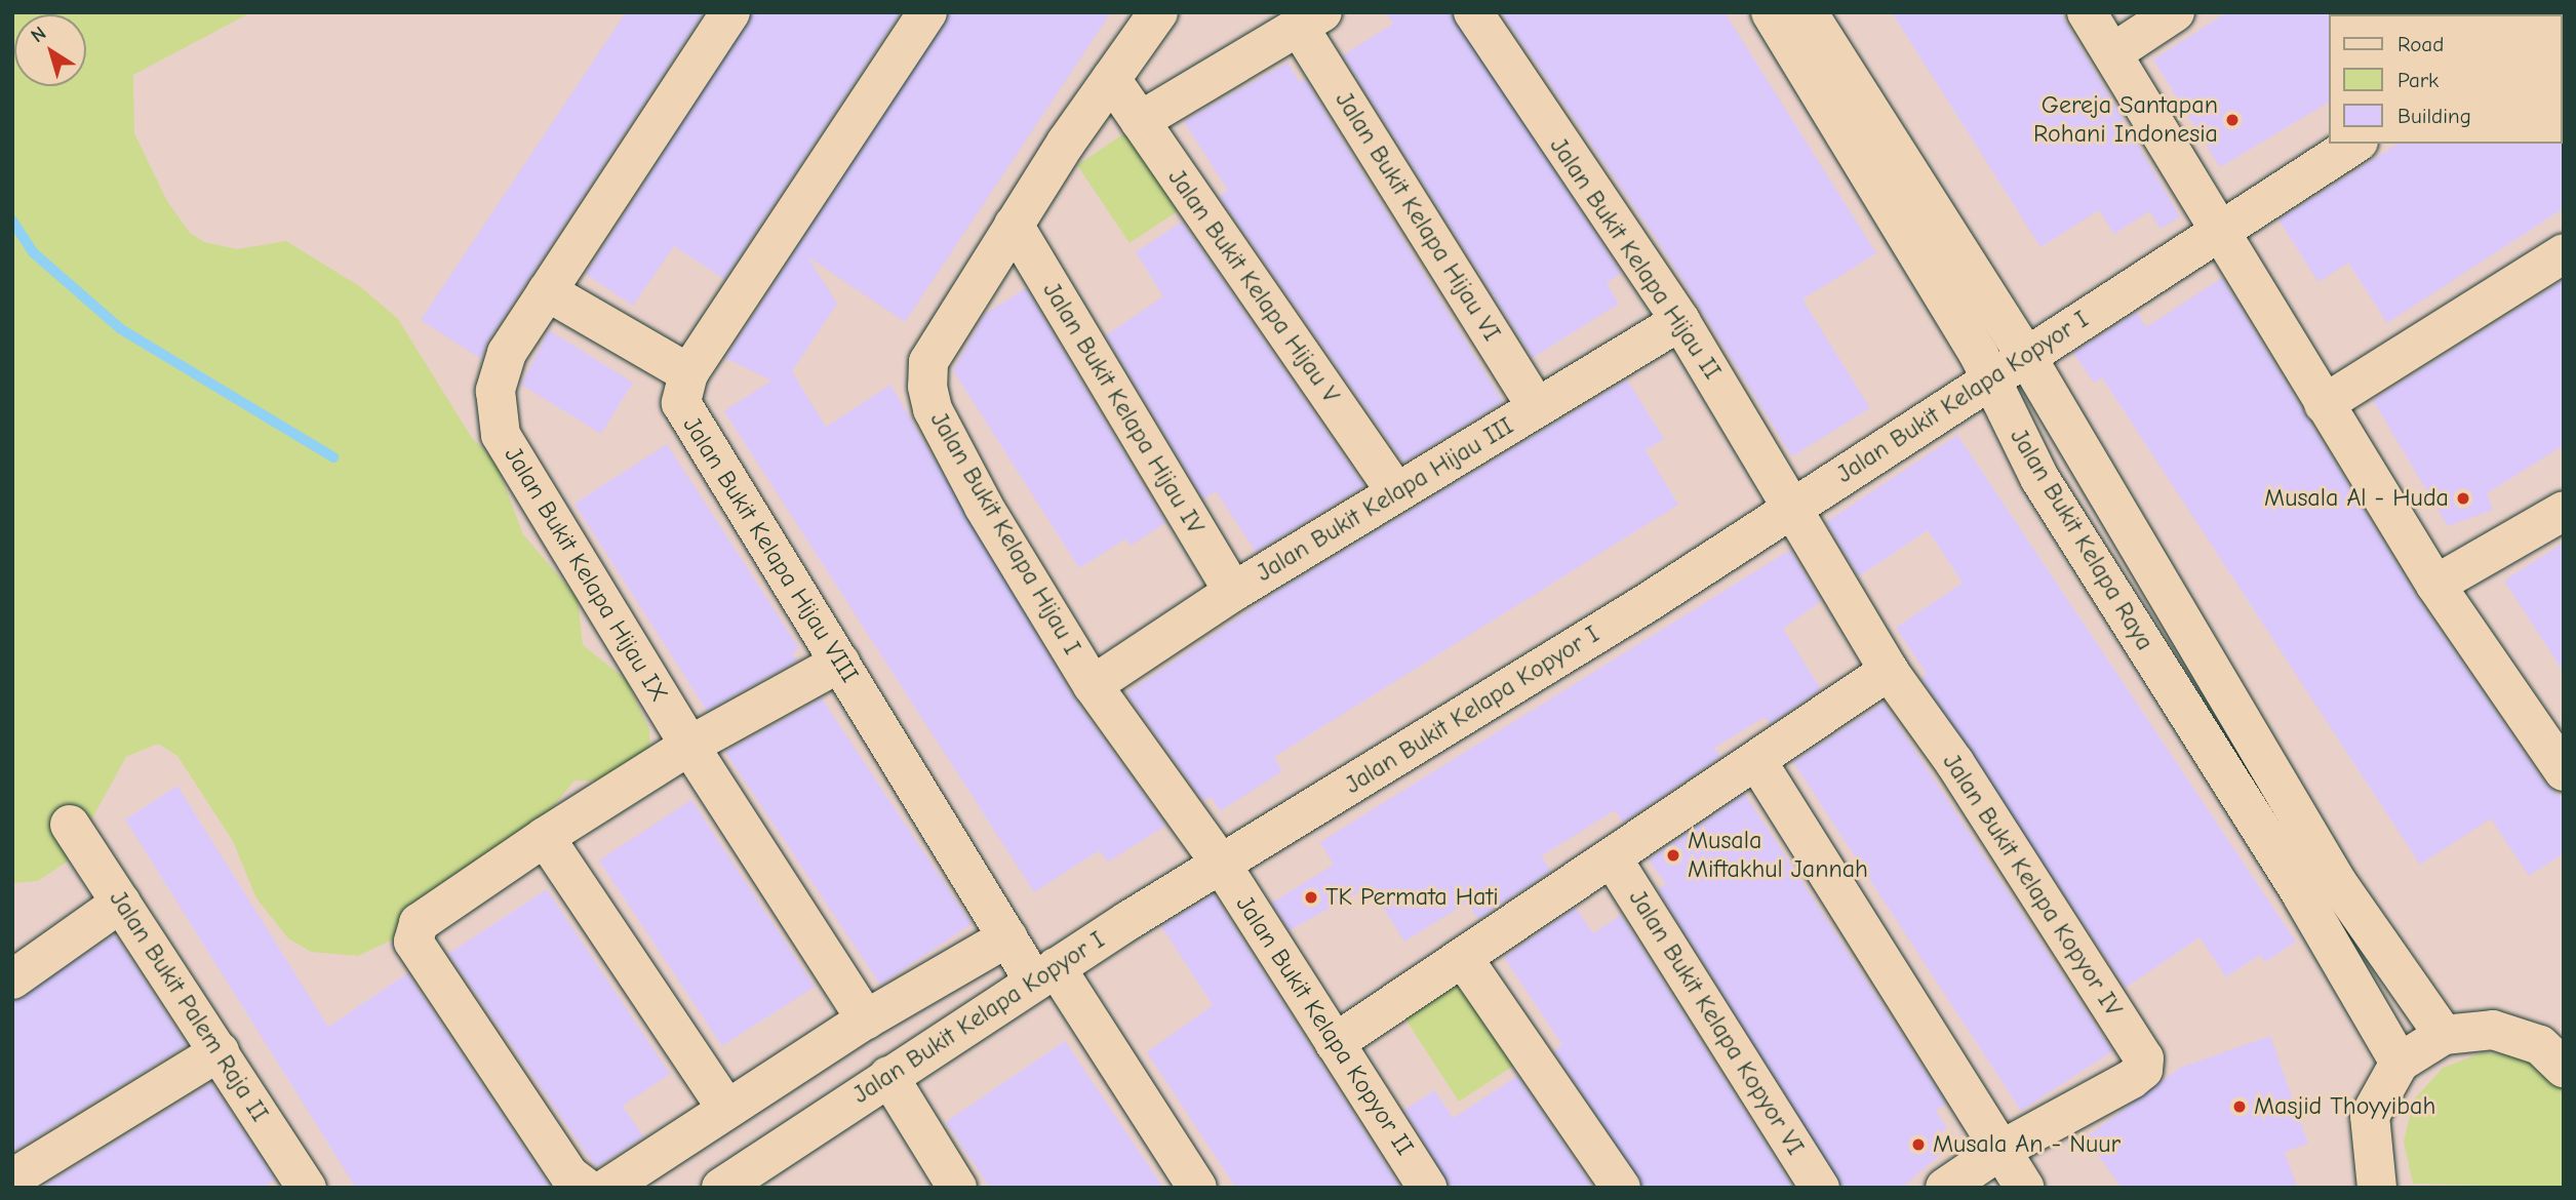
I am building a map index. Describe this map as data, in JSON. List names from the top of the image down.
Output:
{
  "streets": {
    "street": [
      "Jalan Bukit Kelapa Hijau VI",
      "Jalan Bukit Kelapa Hijau II",
      "Jalan Bukit Kelapa Hijau V",
      "Jalan Bukit Kelapa Kopyor I",
      "Jalan Bukit Kelapa Hijau IV",
      "Jalan Bukit Kelapa Hijau III",
      "Jalan Bukit Kelapa Hijau I",
      "Jalan Bukit Kelapa Raya",
      "Jalan Bukit Kelapa Hijau VIII",
      "Jalan Bukit Kelapa Hijau IX",
      "Jalan Bukit Kelapa Kopyor IV",
      "Jalan Bukit Palem Raja II",
      "Jalan Bukit Kelapa Kopyor VI",
      "Jalan Bukit Kelapa Kopyor II"
    ]
  },
  "crossings": [
    ["Jalan Bukit Kelapa Hijau VI", "Jalan Bukit Kelapa Hijau III"],
    ["Jalan Bukit Kelapa Hijau II", "Jalan Bukit Kelapa Kopyor I"],
    ["Jalan Bukit Kelapa Hijau II", "Jalan Bukit Kelapa Hijau III"],
    ["Jalan Bukit Kelapa Hijau II", "Jalan Bukit Kelapa Kopyor IV"],
    ["Jalan Bukit Kelapa Hijau V", "Jalan Bukit Kelapa Hijau III"],
    ["Jalan Bukit Kelapa Hijau V", "Jalan Bukit Kelapa Hijau I"],
    ["Jalan Bukit Kelapa Kopyor I", "Jalan Bukit Kelapa Hijau I"],
    ["Jalan Bukit Kelapa Kopyor I", "Jalan Bukit Kelapa Raya"],
    ["Jalan Bukit Kelapa Kopyor I", "Jalan Bukit Kelapa Hijau VIII"],
    ["Jalan Bukit Kelapa Kopyor I", "Jalan Bukit Kelapa Kopyor IV"],
    ["Jalan Bukit Kelapa Kopyor I", "Jalan Bukit Kelapa Kopyor II"],
    ["Jalan Bukit Kelapa Hijau IV", "Jalan Bukit Kelapa Hijau III"],
    ["Jalan Bukit Kelapa Hijau IV", "Jalan Bukit Kelapa Hijau I"],
    ["Jalan Bukit Kelapa Hijau III", "Jalan Bukit Kelapa Hijau I"],
    ["Jalan Bukit Kelapa Hijau I", "Jalan Bukit Kelapa Kopyor II"]
  ],
  "places": [
    "Gereja Santapan Rohani Indonesia",
    "Musala Al - Huda",
    "Musala Miftakhul Jannah",
    "TK Permata Hati",
    "Masjid Thoyyibah",
    "Musala An - Nuur"
  ],
  "legend": ["Road", "Park", "Building"],
  "north": "top left"
}
